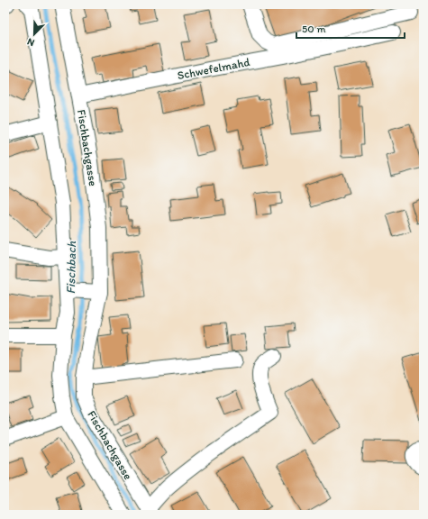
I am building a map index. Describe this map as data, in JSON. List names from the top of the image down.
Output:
{
  "streets": {
    "street": ["Schwefelmahd", "Fischbachgasse"]
  },
  "crossings": [
    ["Schwefelmahd", "Fischbachgasse"]
  ],
  "water": ["Fischbach"],
  "scale_bar": "50 m",
  "north": "bottom left"
}
